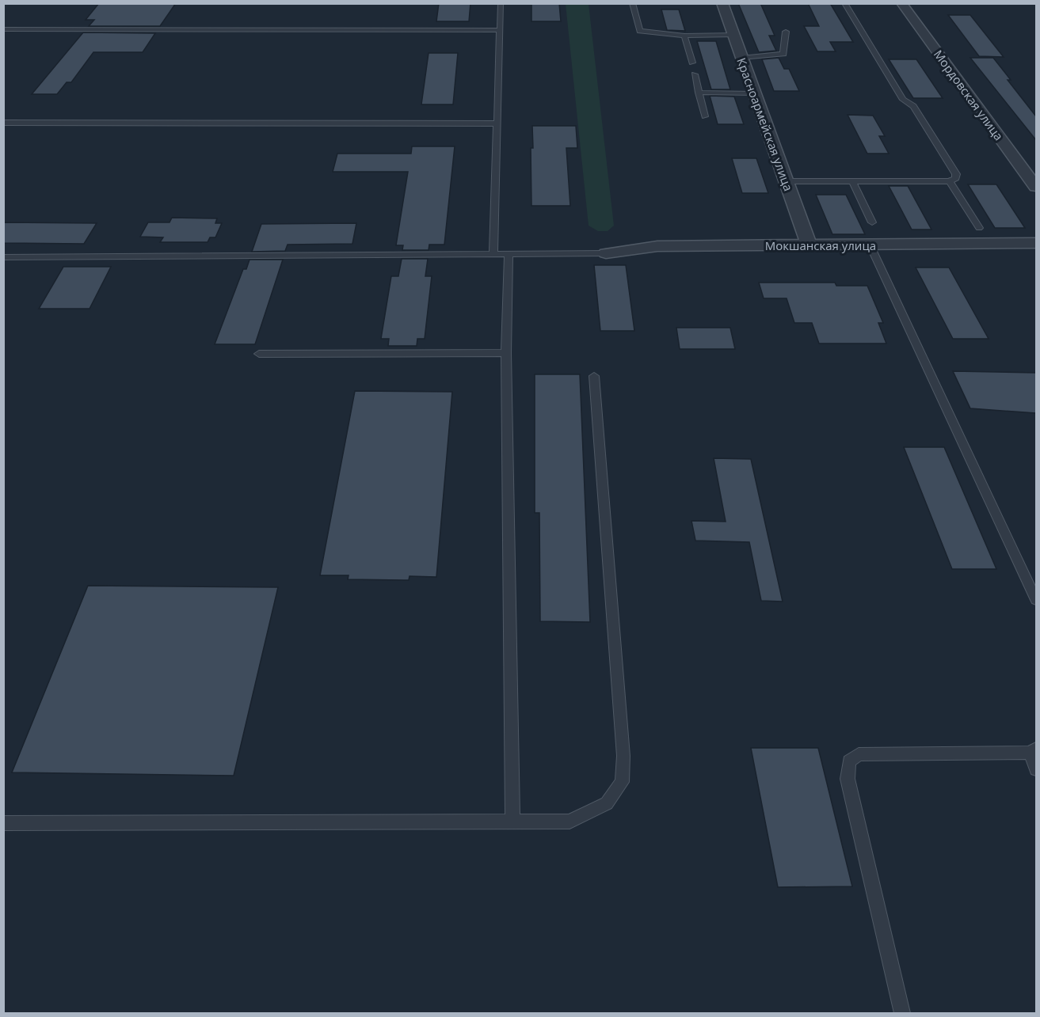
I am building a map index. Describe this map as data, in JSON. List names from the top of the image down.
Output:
{
  "streets": {
    "street": ["Мордовская улица", "Красноармейская улица", "Мокшанская улица"]
  },
  "crossings": [
    ["Красноармейская улица", "Мокшанская улица"]
  ]
}
